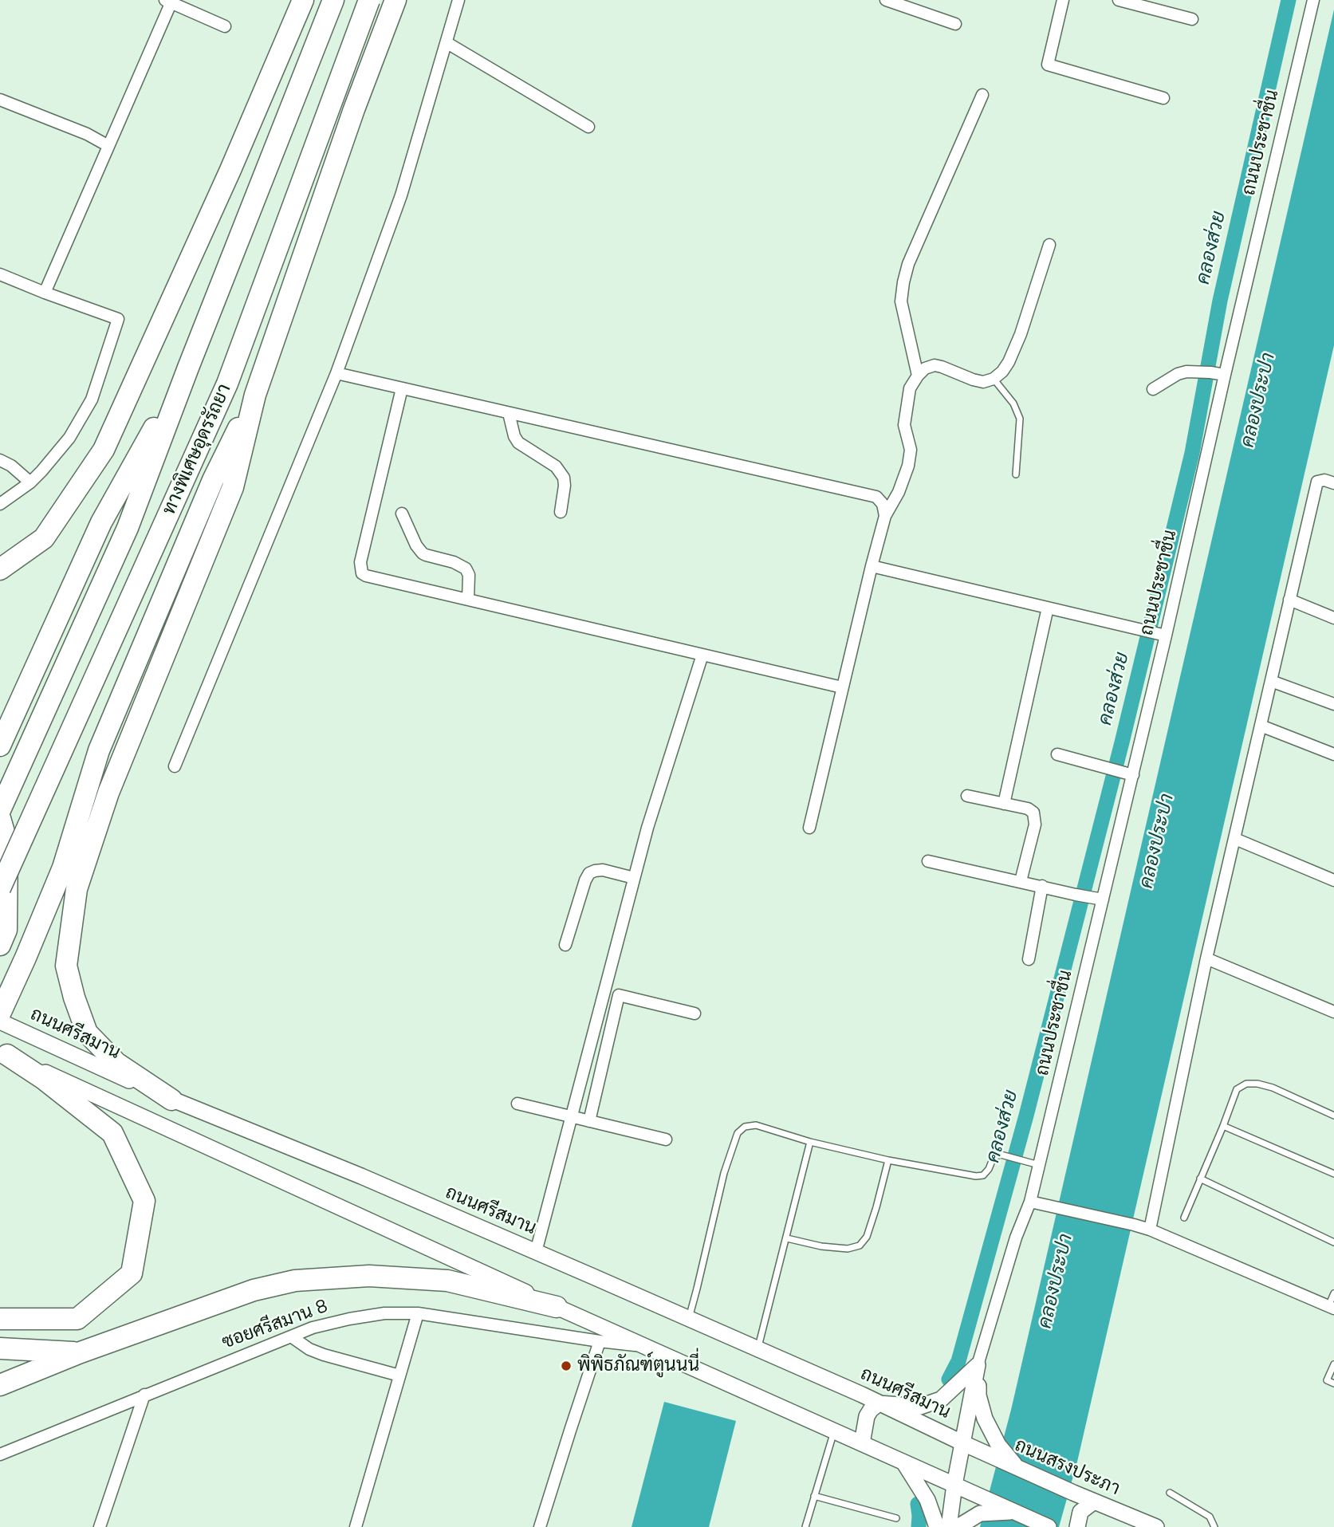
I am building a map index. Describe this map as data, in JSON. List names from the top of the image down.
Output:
{
  "streets": {
    "highway": ["ทางพิเศษอุดรรัถยา"],
    "main road": ["ถนนศรีสมาน", "ถนนสรงประภา"],
    "street": ["ถนนประชาชื่น", "ซอยศรีสมาน 8"]
  },
  "crossings": [
    ["ถนนศรีสมาน", "ถนนสรงประภา"]
  ],
  "water": ["คลองส่วย", "คลองประปา"],
  "places": ["พิพิธภัณฑ์ตูนนนี่"]
}
